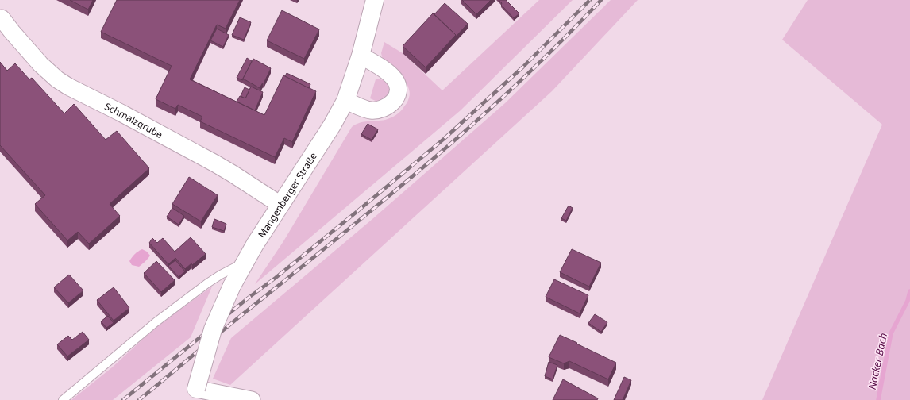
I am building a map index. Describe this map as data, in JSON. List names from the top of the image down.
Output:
{
  "streets": {
    "main road": ["Mangenberger Straße"],
    "street": ["Schmalzgrube"]
  },
  "crossings": [
    ["Schmalzgrube", "Mangenberger Straße"]
  ],
  "water": ["Nacker Bach"]
}
